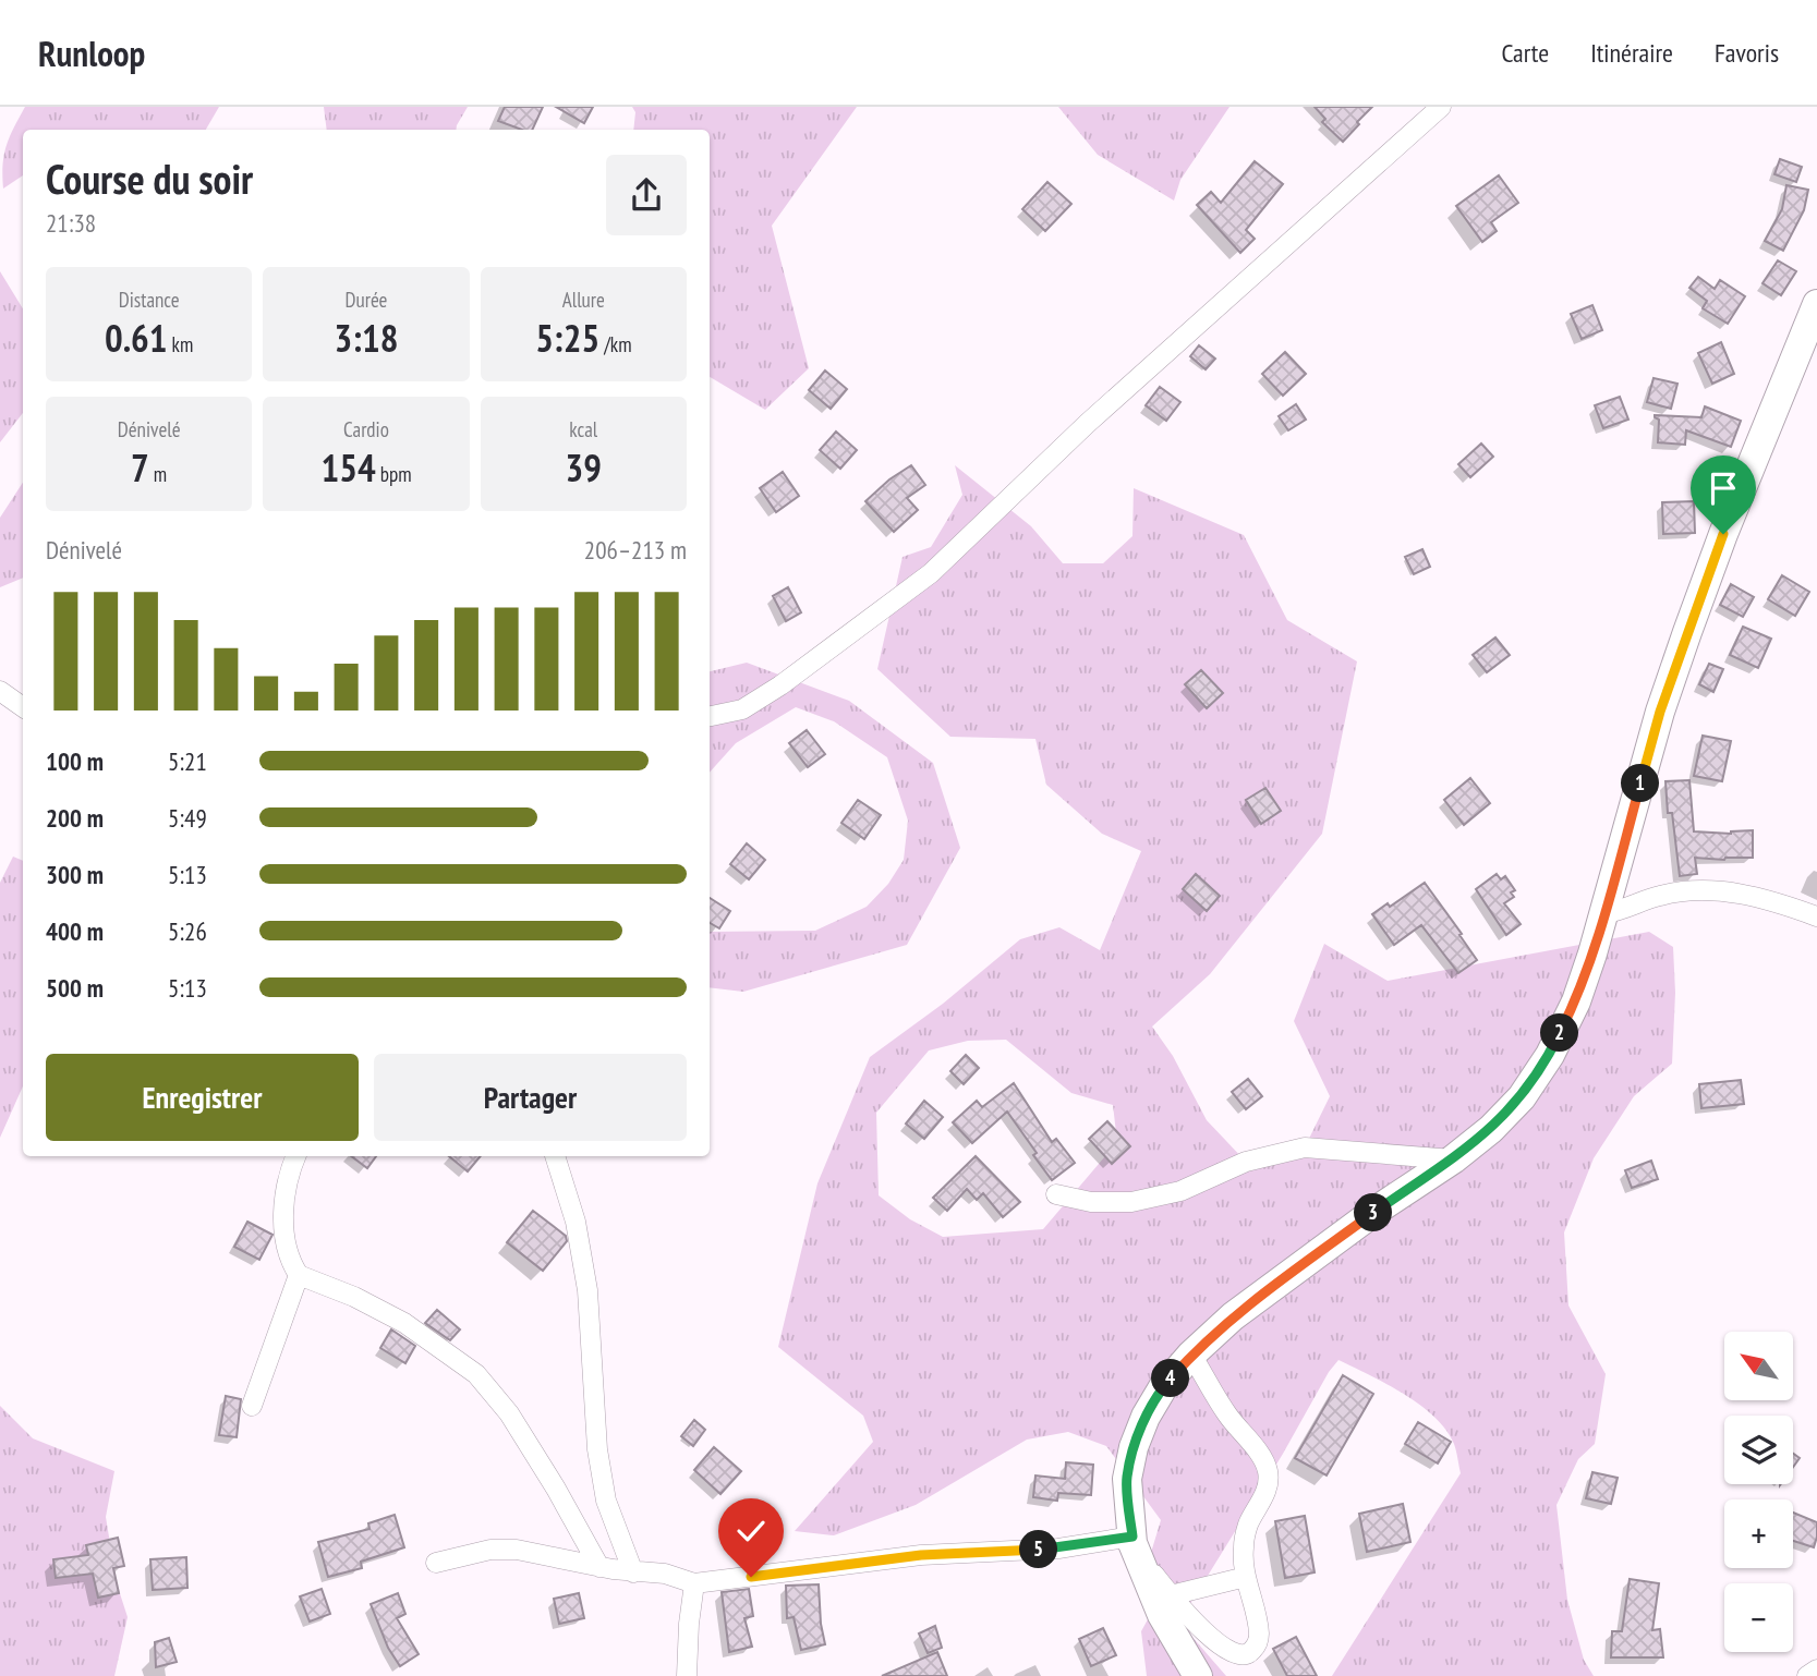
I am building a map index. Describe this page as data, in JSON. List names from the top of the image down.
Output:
{
  "north": "top left",
  "page": {
    "header": "Runloop",
    "nav": ["Carte", "Itinéraire", "Favoris"],
    "heading": ["Course du soir", "21:38"],
    "stats": [
      ["Distance", "0.61 km"],
      ["Durée", "3:18"],
      ["Allure", "5:25 /km"],
      ["Dénivelé", "7 m"],
      ["Cardio", "154 bpm"],
      ["kcal", "39"]
    ],
    "chart": ["Dénivelé", "206–213 m"],
    "list": [
      {
        "name": "100 m",
        "note": "5:21"
      },
      {
        "name": "200 m",
        "note": "5:49"
      },
      {
        "name": "300 m",
        "note": "5:13"
      },
      {
        "name": "400 m",
        "note": "5:26"
      },
      {
        "name": "500 m",
        "note": "5:13"
      }
    ],
    "pins": [
      "1",
      "2",
      "3",
      "4",
      "5"
    ],
    "buttons": ["Enregistrer", "Partager"],
    "map_buttons": ["+", "−"]
  }
}
